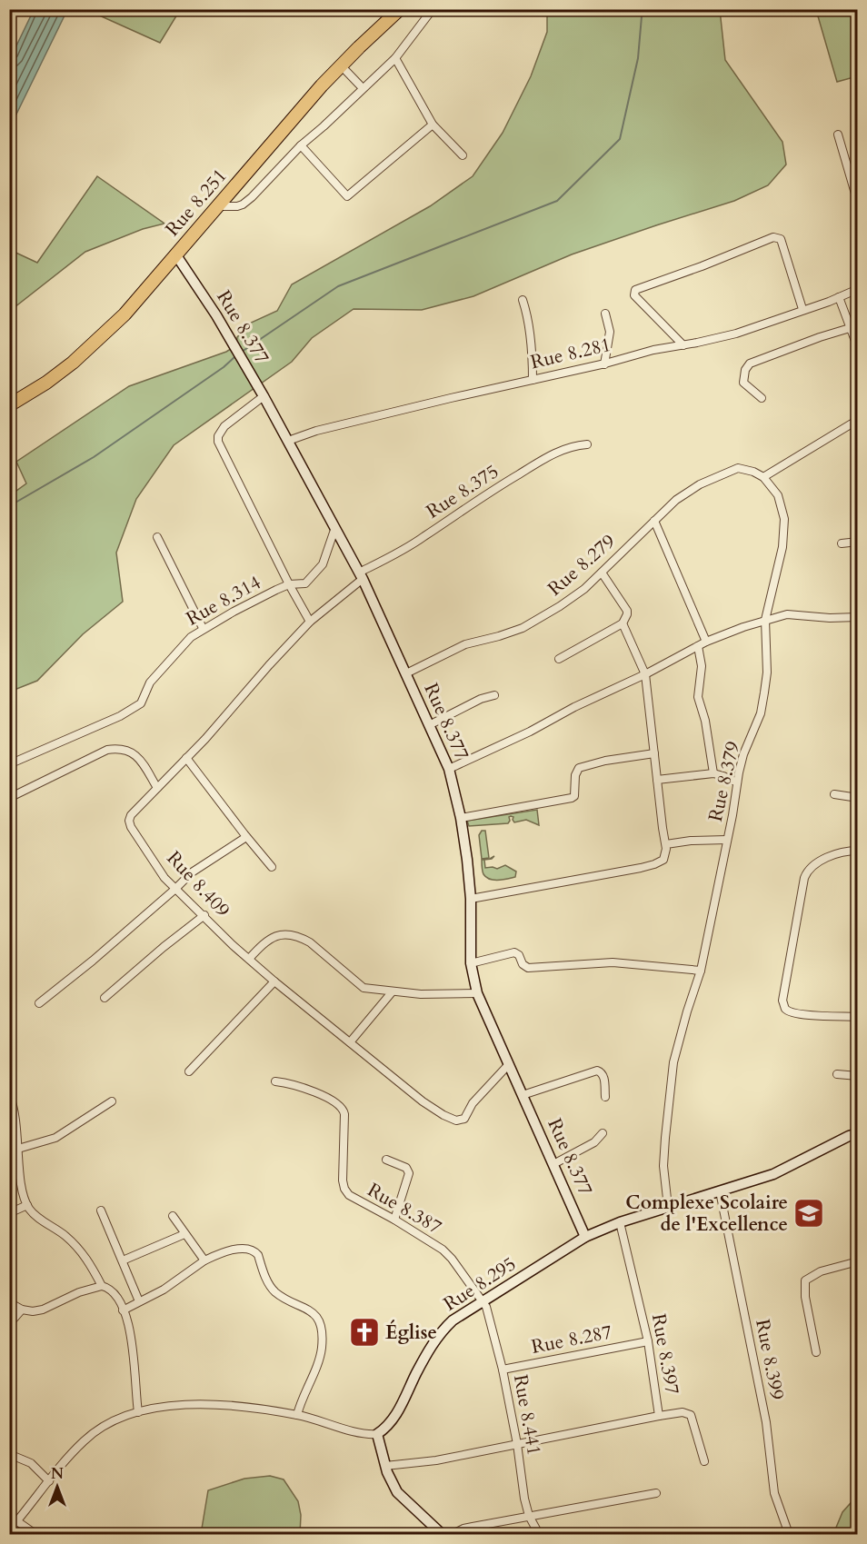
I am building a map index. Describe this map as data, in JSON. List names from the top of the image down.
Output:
{
  "streets": {
    "highway": ["Rue 8.251"],
    "street": [
      "Rue 8.377",
      "Rue 8.281",
      "Rue 8.375",
      "Rue 8.279",
      "Rue 8.314",
      "Rue 8.379",
      "Rue 8.409",
      "Rue 8.387",
      "Rue 8.295",
      "Rue 8.287",
      "Rue 8.397",
      "Rue 8.399",
      "Rue 8.441"
    ]
  },
  "crossings": [
    ["Rue 8.251", "Rue 8.377"],
    ["Rue 8.377", "Rue 8.281"],
    ["Rue 8.377", "Rue 8.375"],
    ["Rue 8.377", "Rue 8.279"],
    ["Rue 8.377", "Rue 8.314"],
    ["Rue 8.377", "Rue 8.409"],
    ["Rue 8.377", "Rue 8.295"],
    ["Rue 8.375", "Rue 8.409"],
    ["Rue 8.279", "Rue 8.379"],
    ["Rue 8.379", "Rue 8.295"],
    ["Rue 8.387", "Rue 8.295"],
    ["Rue 8.387", "Rue 8.441"],
    ["Rue 8.295", "Rue 8.397"],
    ["Rue 8.295", "Rue 8.399"],
    ["Rue 8.295", "Rue 8.441"],
    ["Rue 8.287", "Rue 8.397"],
    ["Rue 8.287", "Rue 8.441"],
    ["Rue 8.397", "Rue 8.441"]
  ],
  "places": {
    "school or university": ["Complexe Scolaire de l'Excellence"],
    "church": ["Église"]
  },
  "north": "top"
}
